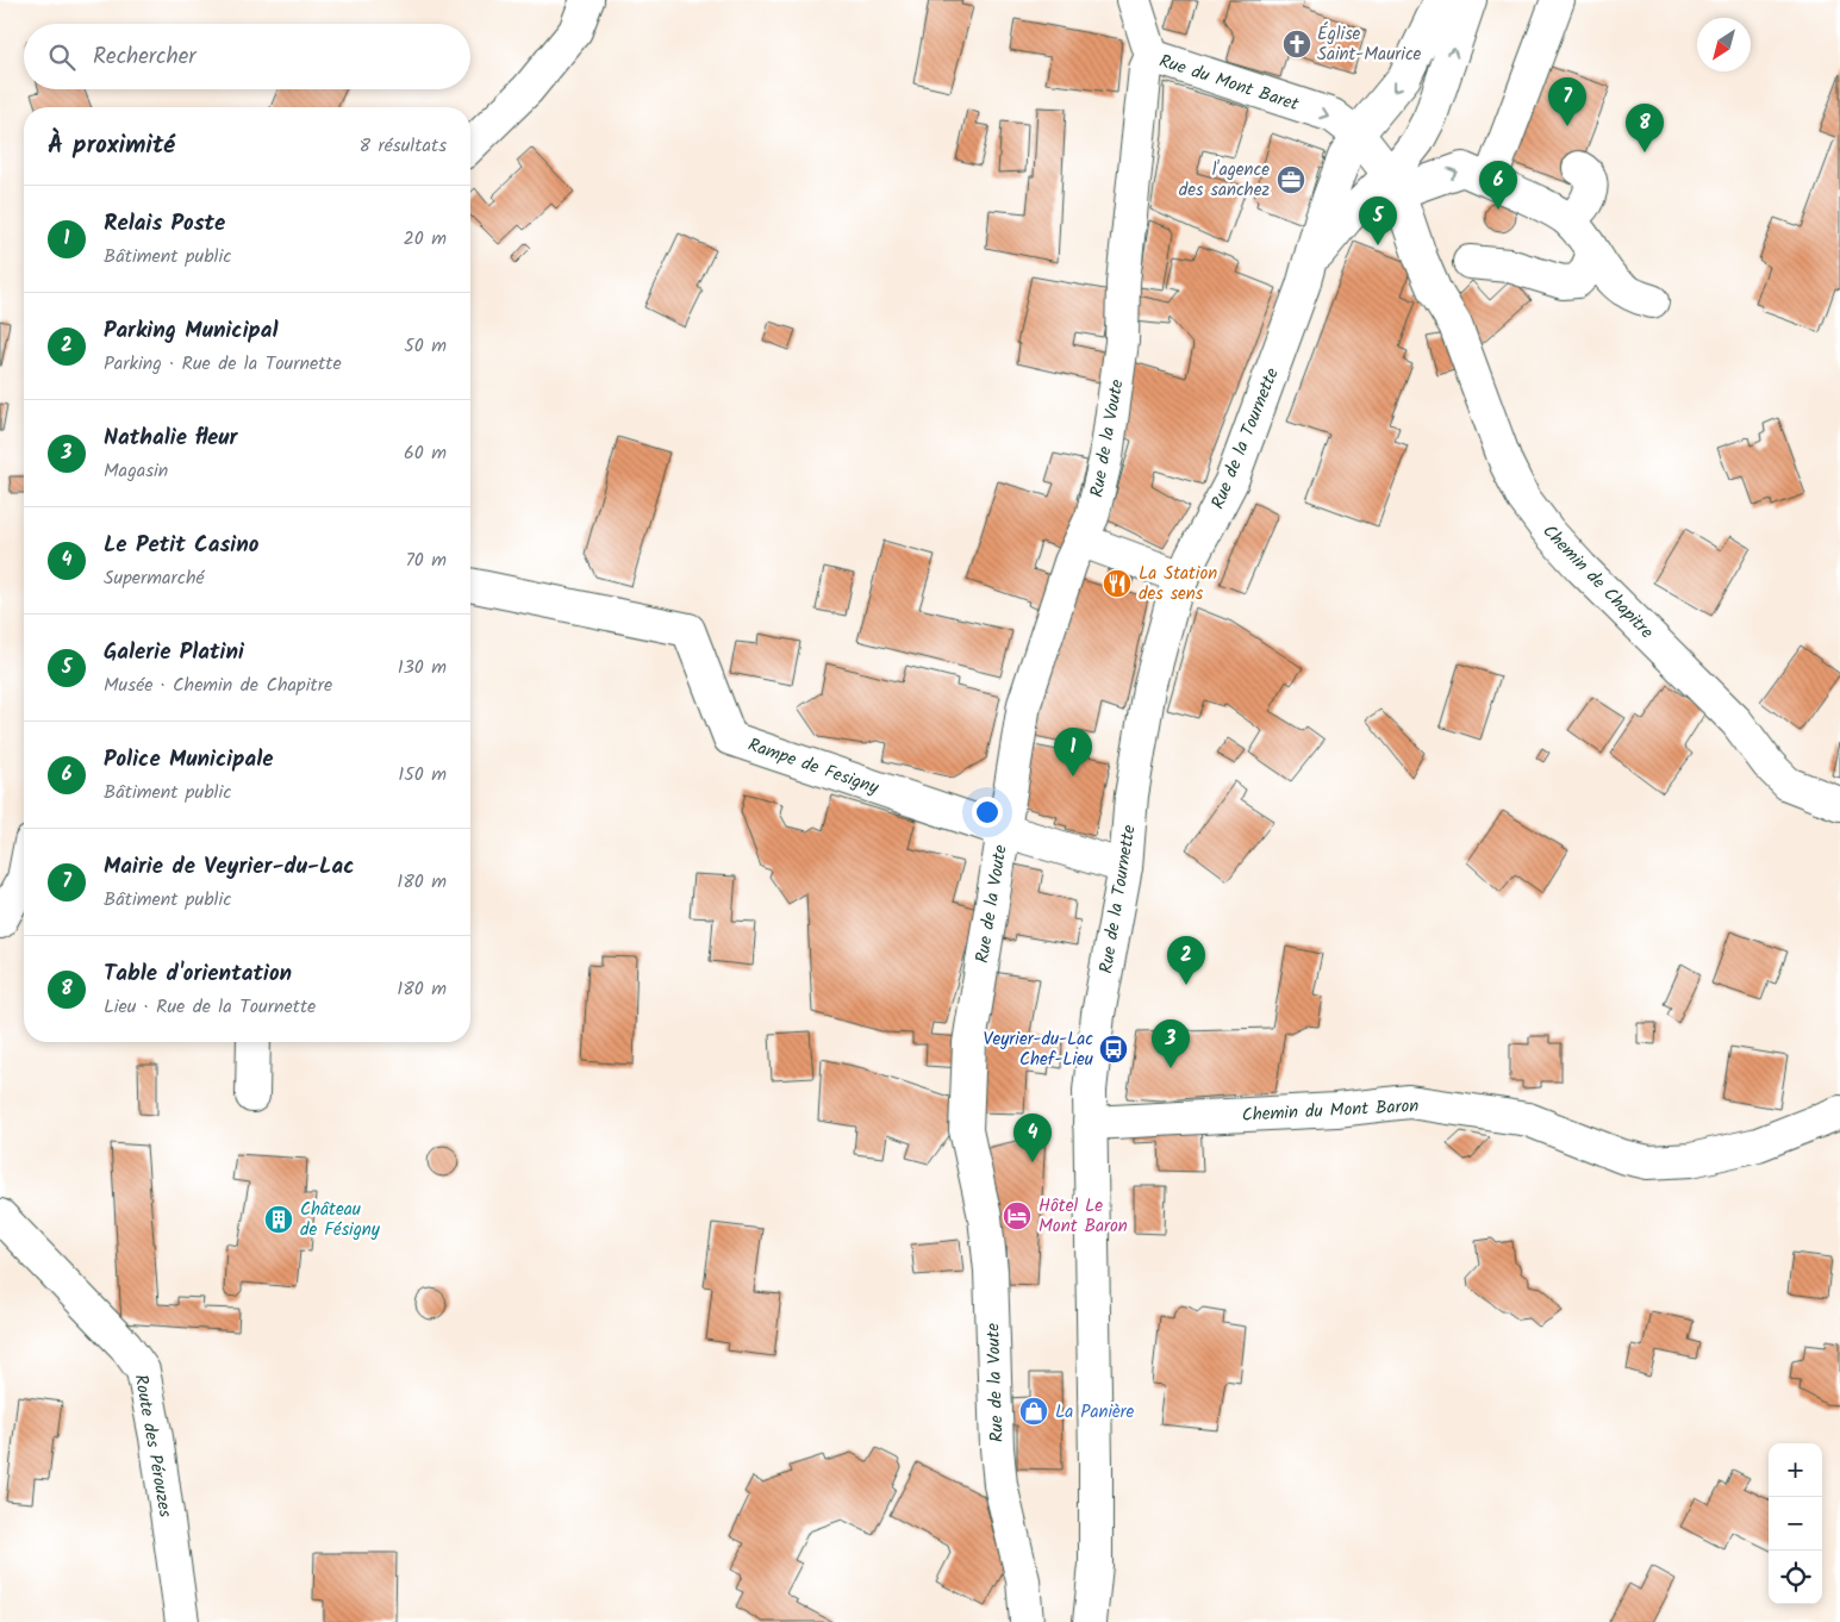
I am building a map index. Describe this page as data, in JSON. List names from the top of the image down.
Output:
{
  "streets": {
    "street": [
      "Rue du Mont Baret",
      "Rue de la Voute",
      "Rue de la Tournette",
      "Chemin de Chapitre",
      "Rampe de Fesigny",
      "Chemin du Mont Baron",
      "Route des Pérouzes"
    ]
  },
  "crossings": [
    ["Rue du Mont Baret", "Rue de la Voute"],
    ["Rue du Mont Baret", "Rue de la Tournette"],
    ["Rue du Mont Baret", "Chemin de Chapitre"],
    ["Rue de la Voute", "Rampe de Fesigny"],
    ["Rue de la Tournette", "Chemin de Chapitre"],
    ["Rue de la Tournette", "Rampe de Fesigny"],
    ["Rue de la Tournette", "Chemin du Mont Baron"]
  ],
  "one_way": ["Rue du Mont Baret"],
  "places": {
    "church": ["Église Saint-Maurice"],
    "office": ["l'agence des sanchez"],
    "restaurant": ["La Station des sens"],
    "bus stop": ["Veyrier-du-Lac Chef-Lieu"],
    "hotel": ["Hôtel Le Mont Baron"],
    "building": ["Château de Fésigny"],
    "shop": ["La Panière"]
  },
  "north": "bottom left",
  "page": {
    "search": "Rechercher",
    "pins": [
      "7",
      "8",
      "6",
      "5",
      "1",
      "2",
      "3",
      "4"
    ],
    "heading": ["À proximité", "8 résultats"],
    "list": [
      {
        "mark": "1",
        "name": "Relais Poste",
        "note": "Bâtiment public",
        "value": "20 m"
      },
      {
        "mark": "2",
        "name": "Parking Municipal",
        "note": "Parking · Rue de la Tournette",
        "value": "50 m"
      },
      {
        "mark": "3",
        "name": "Nathalie fleur",
        "note": "Magasin",
        "value": "60 m"
      },
      {
        "mark": "4",
        "name": "Le Petit Casino",
        "note": "Supermarché",
        "value": "70 m"
      },
      {
        "mark": "5",
        "name": "Galerie Platini",
        "note": "Musée · Chemin de Chapitre",
        "value": "130 m"
      },
      {
        "mark": "6",
        "name": "Police Municipale",
        "note": "Bâtiment public",
        "value": "150 m"
      },
      {
        "mark": "7",
        "name": "Mairie de Veyrier-du-Lac",
        "note": "Bâtiment public",
        "value": "180 m"
      },
      {
        "mark": "8",
        "name": "Table d'orientation",
        "note": "Lieu · Rue de la Tournette",
        "value": "180 m"
      }
    ],
    "map_buttons": ["+", "−"]
  }
}
